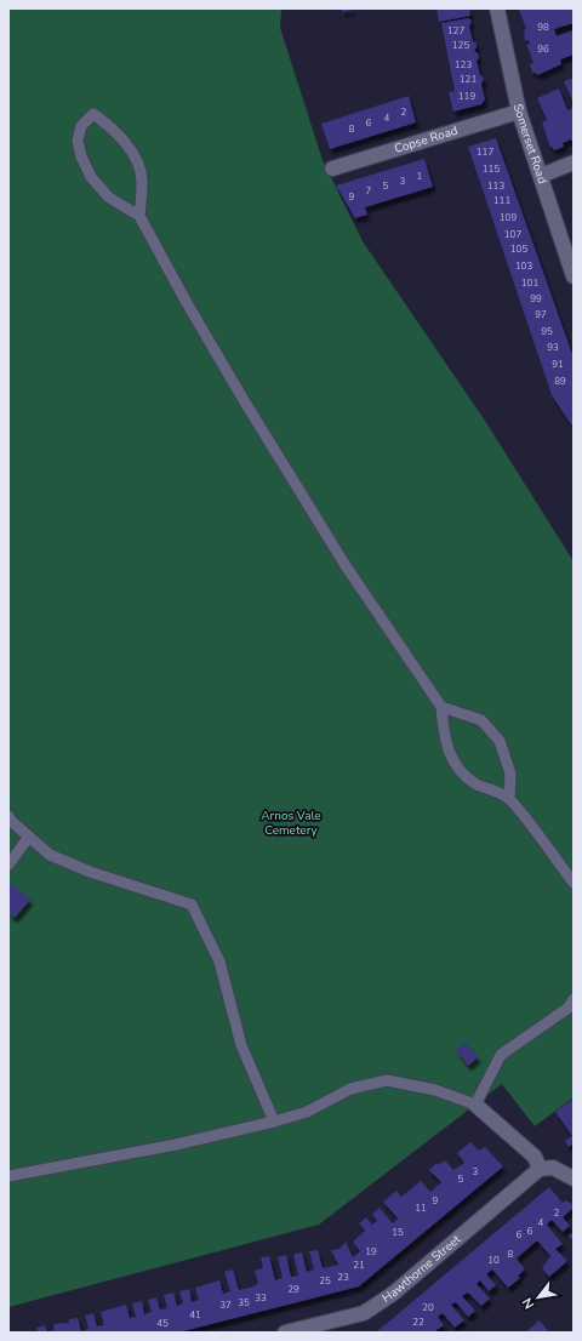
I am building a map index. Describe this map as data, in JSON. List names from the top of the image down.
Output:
{
  "streets": {
    "street": ["Copse Road", "Somerset Road", "Hawthorne Street"]
  },
  "crossings": [
    ["Copse Road", "Somerset Road"]
  ],
  "parks": ["Arnos Vale Cemetery"],
  "house_numbers": [
    "98",
    "127",
    "125",
    "96",
    "123",
    "121",
    "119",
    "2",
    "4",
    "6",
    "8",
    "117",
    "115",
    "1",
    "3",
    "5",
    "113",
    "7",
    "9",
    "111",
    "109",
    "107",
    "105",
    "103",
    "101",
    "99",
    "97",
    "95",
    "93",
    "91",
    "89",
    "3",
    "5",
    "9",
    "11",
    "2",
    "4",
    "6",
    "15",
    "6",
    "19",
    "8",
    "10",
    "21",
    "23",
    "25",
    "29",
    "33",
    "35",
    "37",
    "20",
    "41",
    "22",
    "45"
  ],
  "north": "bottom left"
}
